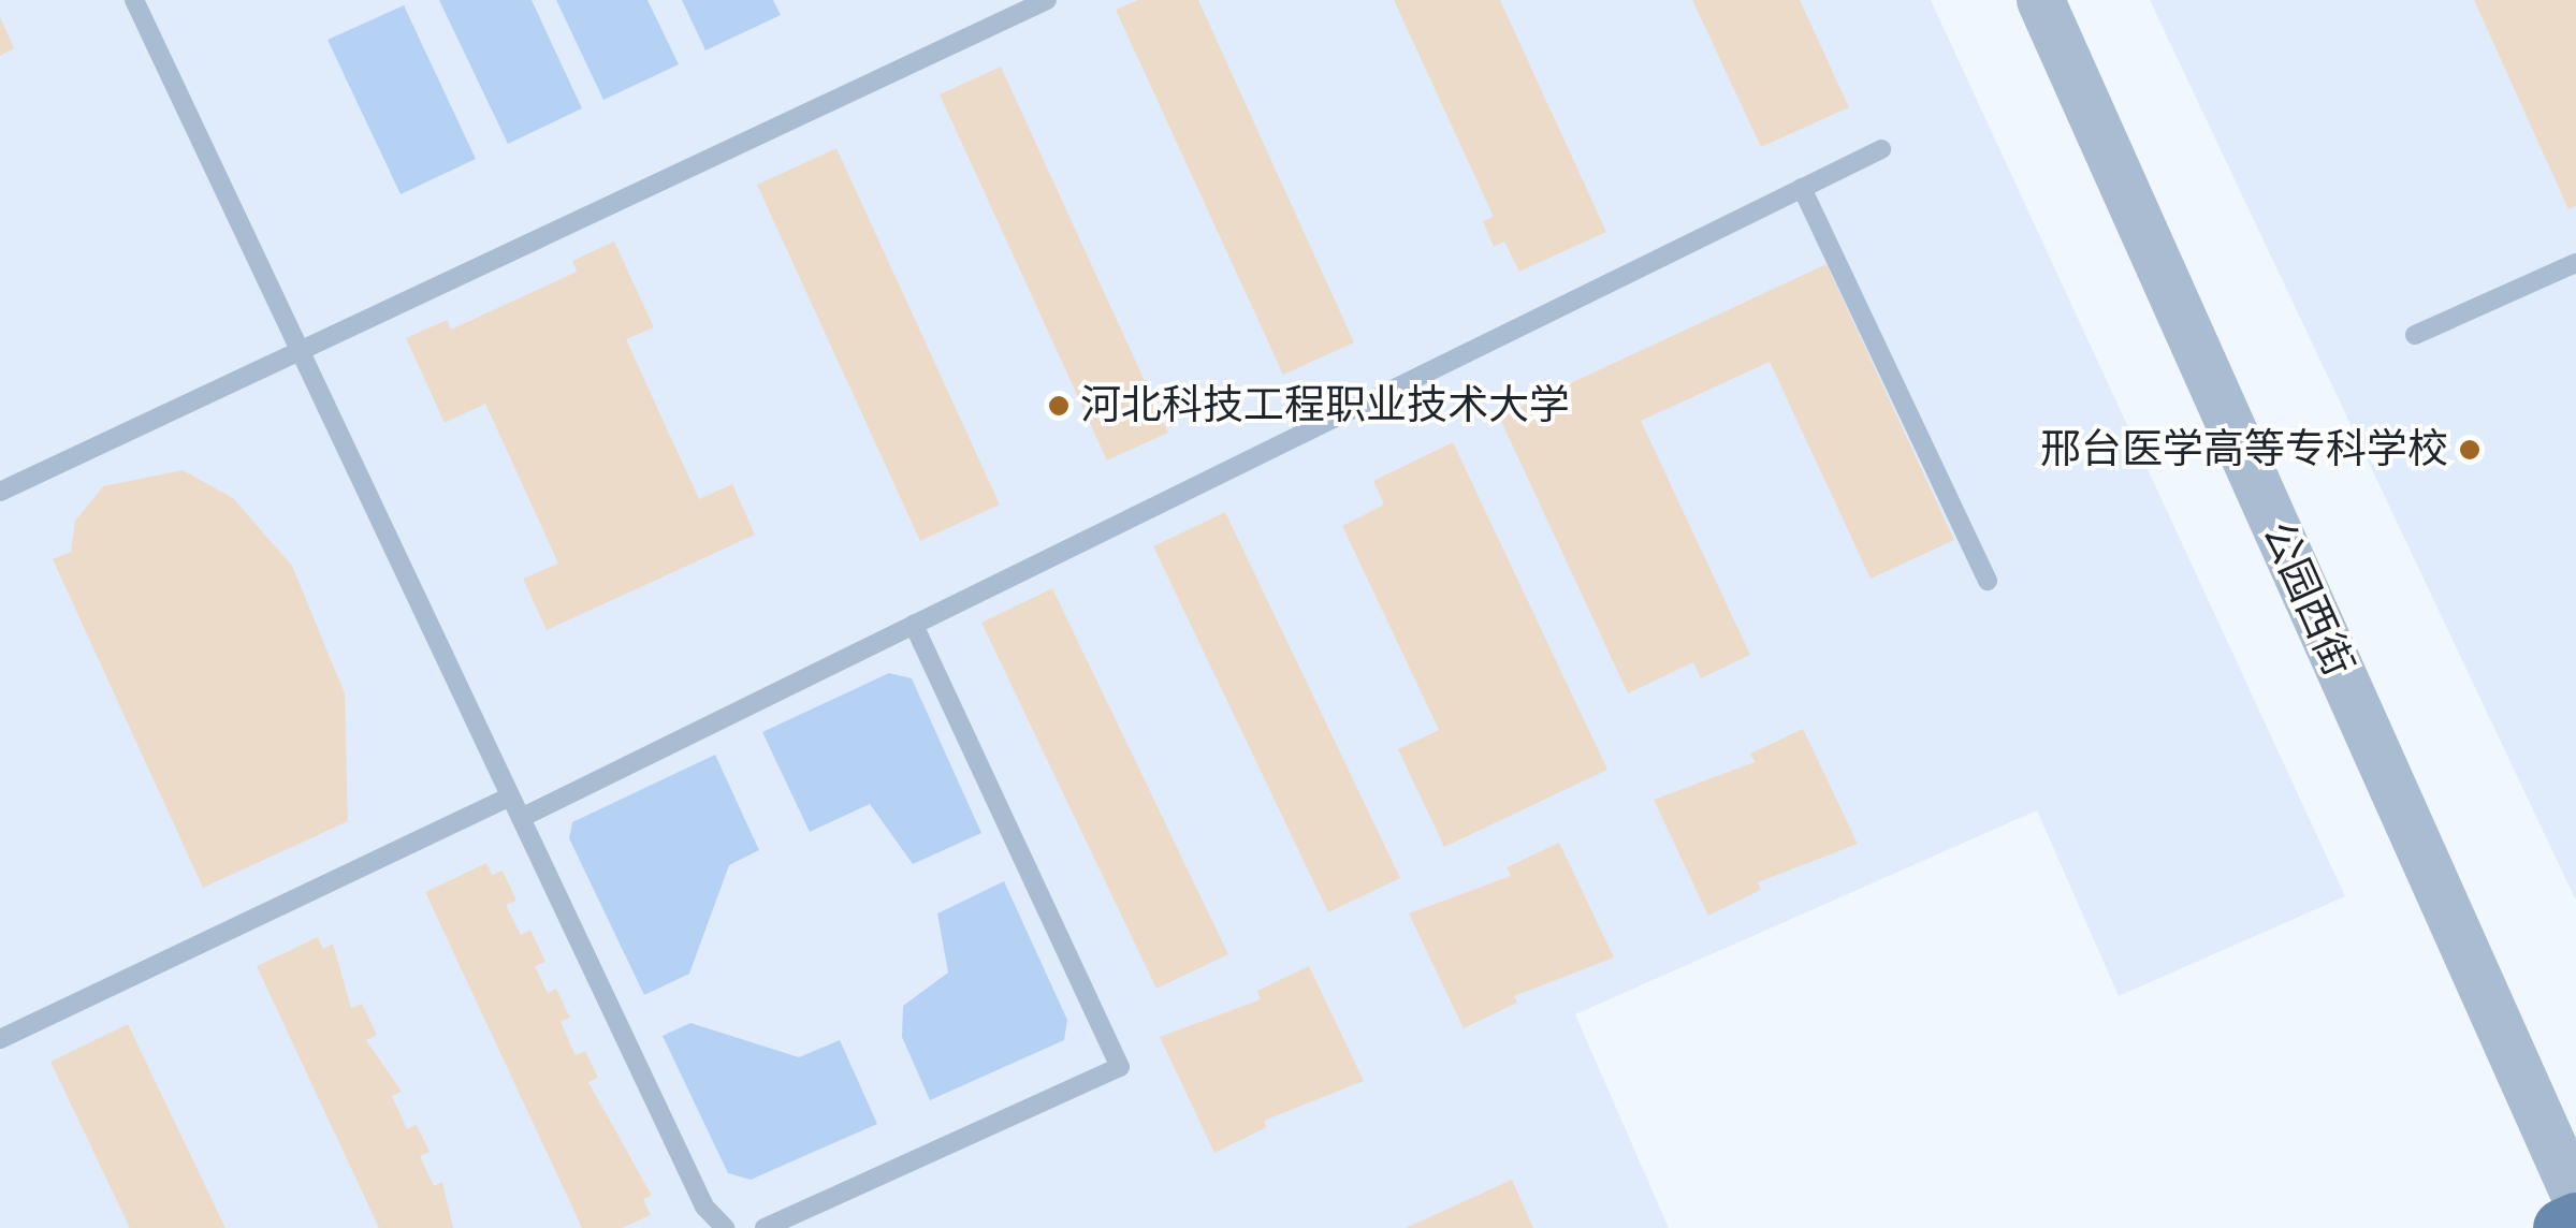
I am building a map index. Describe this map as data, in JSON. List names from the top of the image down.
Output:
{
  "streets": {
    "street": ["公园西街"]
  },
  "places": ["河北科技工程职业技术大学", "邢台医学高等专科学校"]
}
